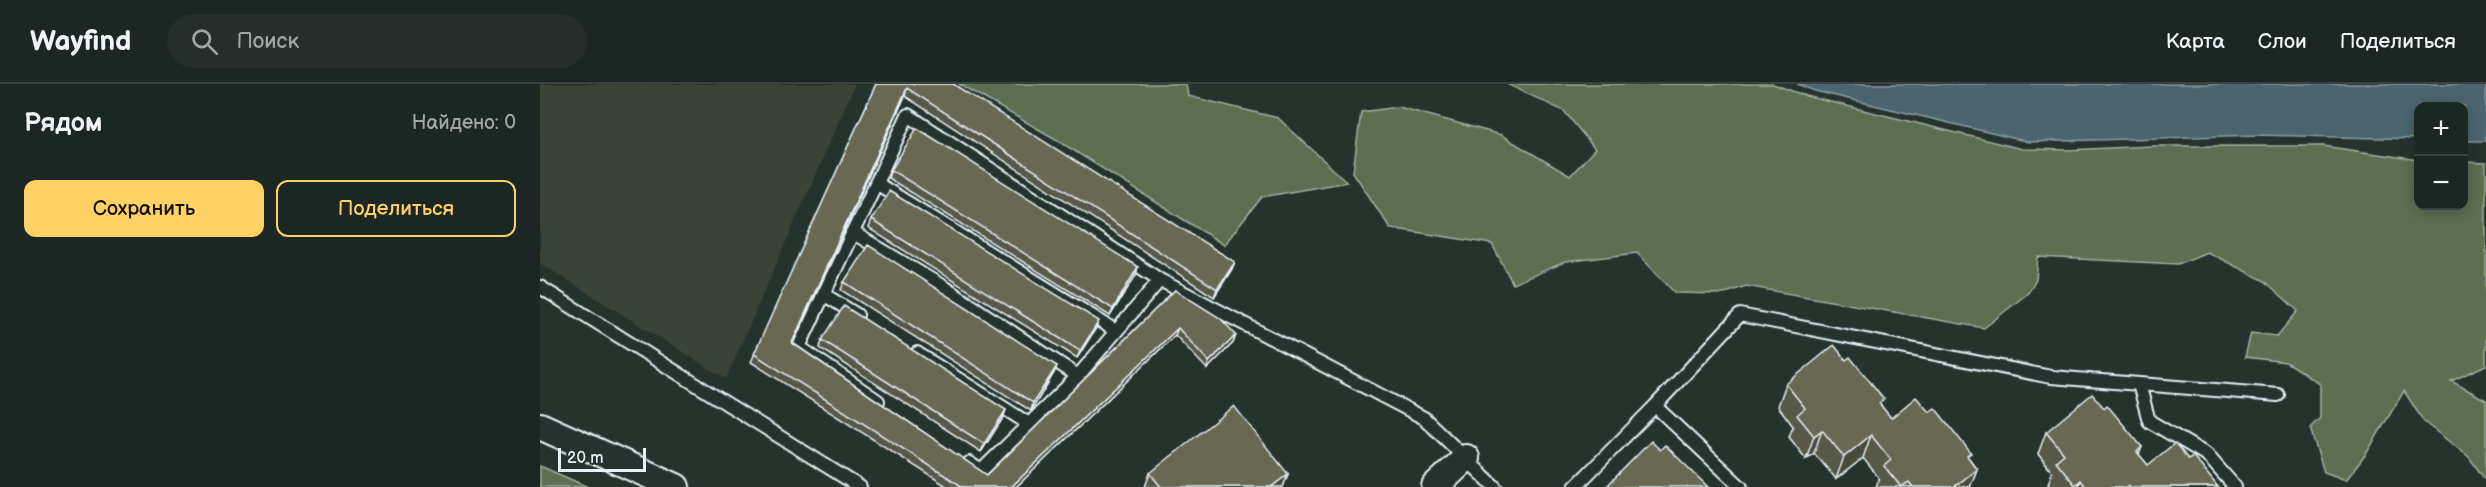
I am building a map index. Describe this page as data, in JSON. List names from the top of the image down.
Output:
{
  "scale_bar": "20 m",
  "page": {
    "header": "Wayfind",
    "search": "Поиск",
    "nav": ["Карта", "Слои", "Поделиться"],
    "heading": ["Рядом", "Найдено: 0"],
    "map_buttons": ["+", "−"],
    "buttons": ["Сохранить", "Поделиться"],
    "scale": "20 m"
  }
}
